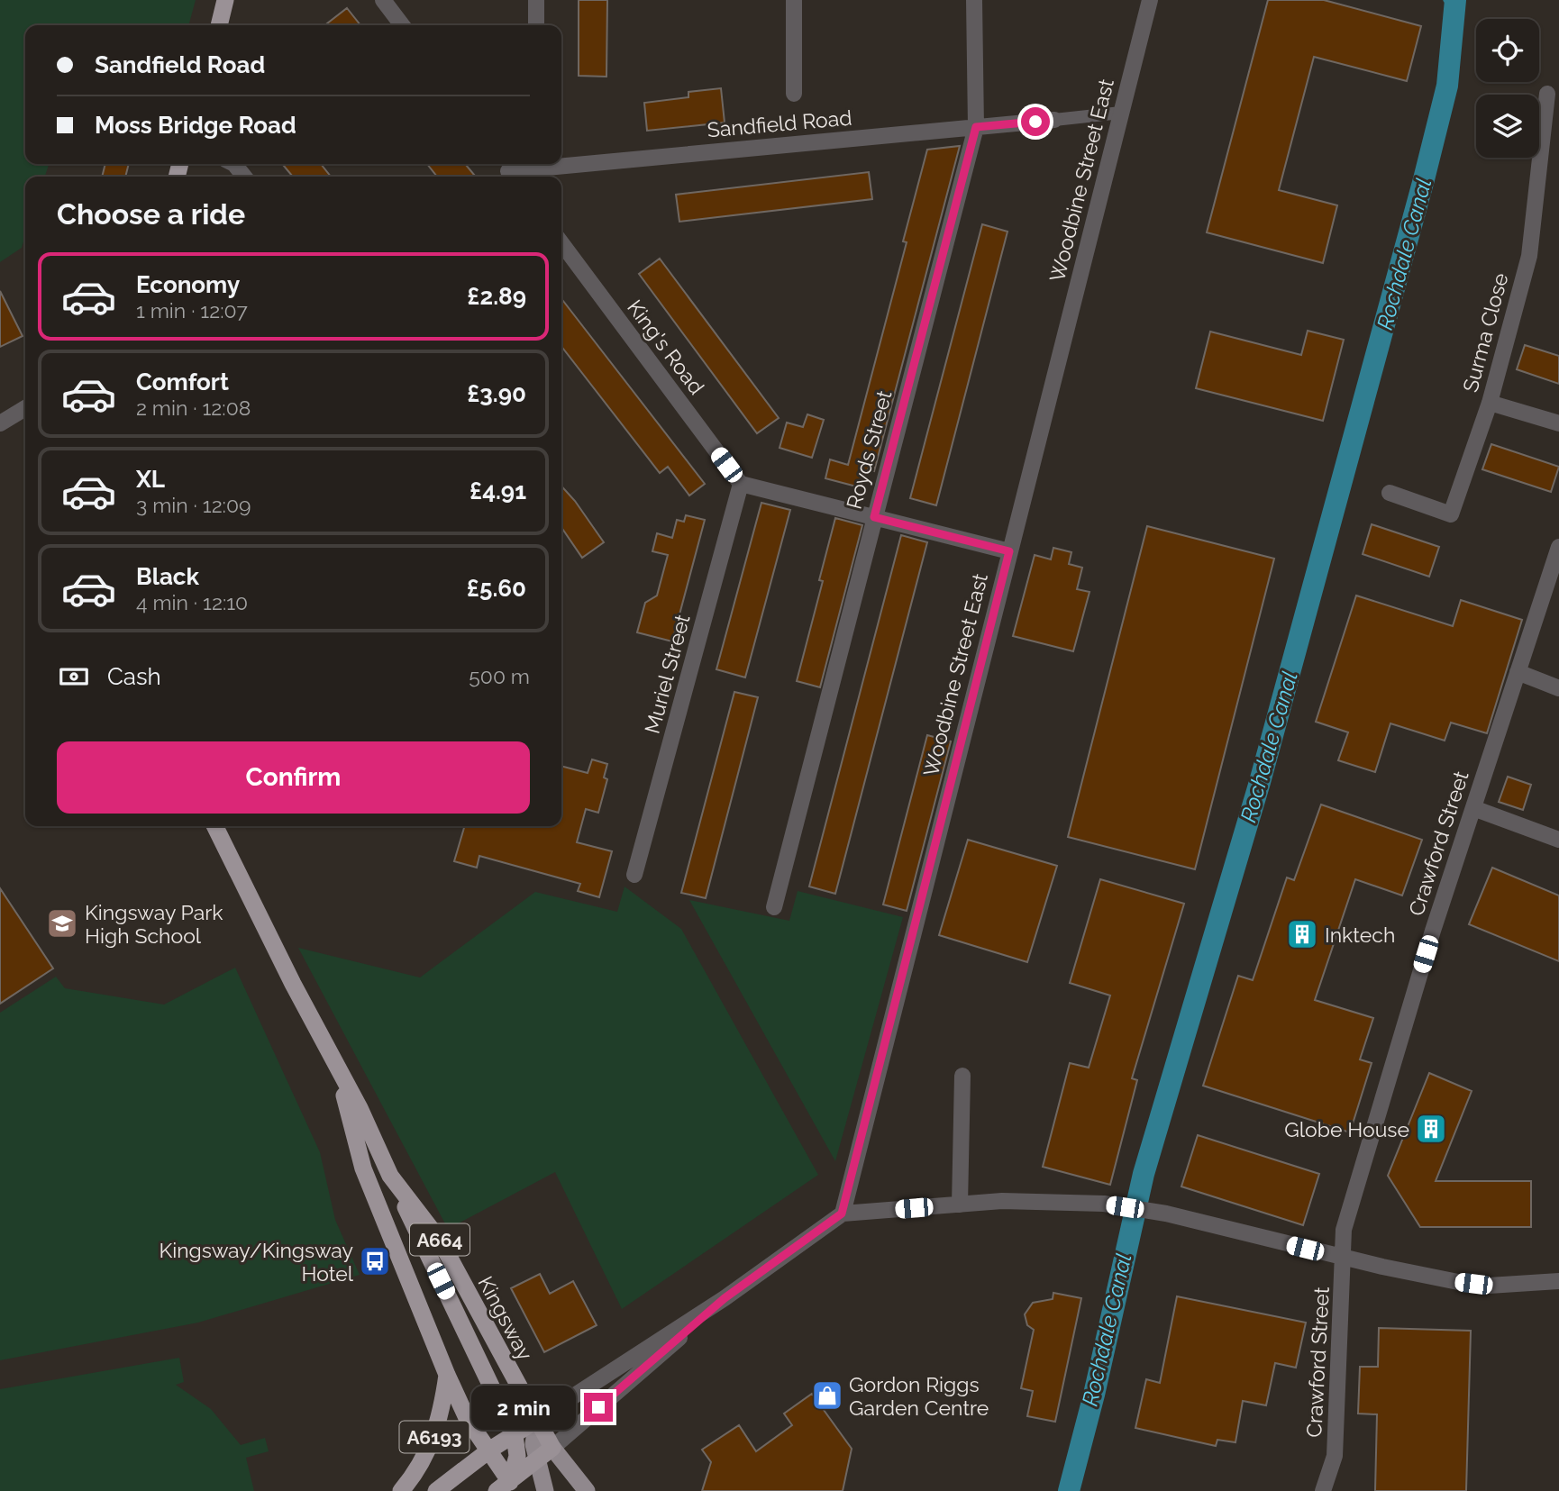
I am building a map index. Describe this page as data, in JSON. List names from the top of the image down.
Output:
{
  "streets": {
    "highway": ["A664", "Kingsway", "A6193"],
    "street": [
      "Sandfield Road",
      "Woodbine Street East",
      "Surma Close",
      "King's Road",
      "Royds Street",
      "Muriel Street",
      "Crawford Street"
    ]
  },
  "crossings": [
    ["Sandfield Road", "Royds Street"],
    ["King's Road", "Muriel Street"],
    ["A664", "Kingsway"],
    ["A664", "A6193"],
    ["Kingsway", "A6193"]
  ],
  "water": ["Rochdale Canal"],
  "places": {
    "school or university": ["Kingsway Park High School"],
    "building": ["Inktech", "Globe House"],
    "bus stop": ["Kingsway/Kingsway Hotel"],
    "shop": ["Gordon Riggs Garden Centre"]
  },
  "page": {
    "banner": ["Sandfield Road", "Moss Bridge Road"],
    "heading": "Choose a ride",
    "list": [
      {
        "name": "Economy",
        "note": "1 min · 12:07",
        "value": "£2.89"
      },
      {
        "name": "Comfort",
        "note": "2 min · 12:08",
        "value": "£3.90"
      },
      {
        "name": "XL",
        "note": "3 min · 12:09",
        "value": "£4.91"
      },
      {
        "name": "Black",
        "note": "4 min · 12:10",
        "value": "£5.60"
      }
    ],
    "pay": ["Cash", "500 m"],
    "buttons": "Confirm",
    "bubble": "2 min"
  }
}
